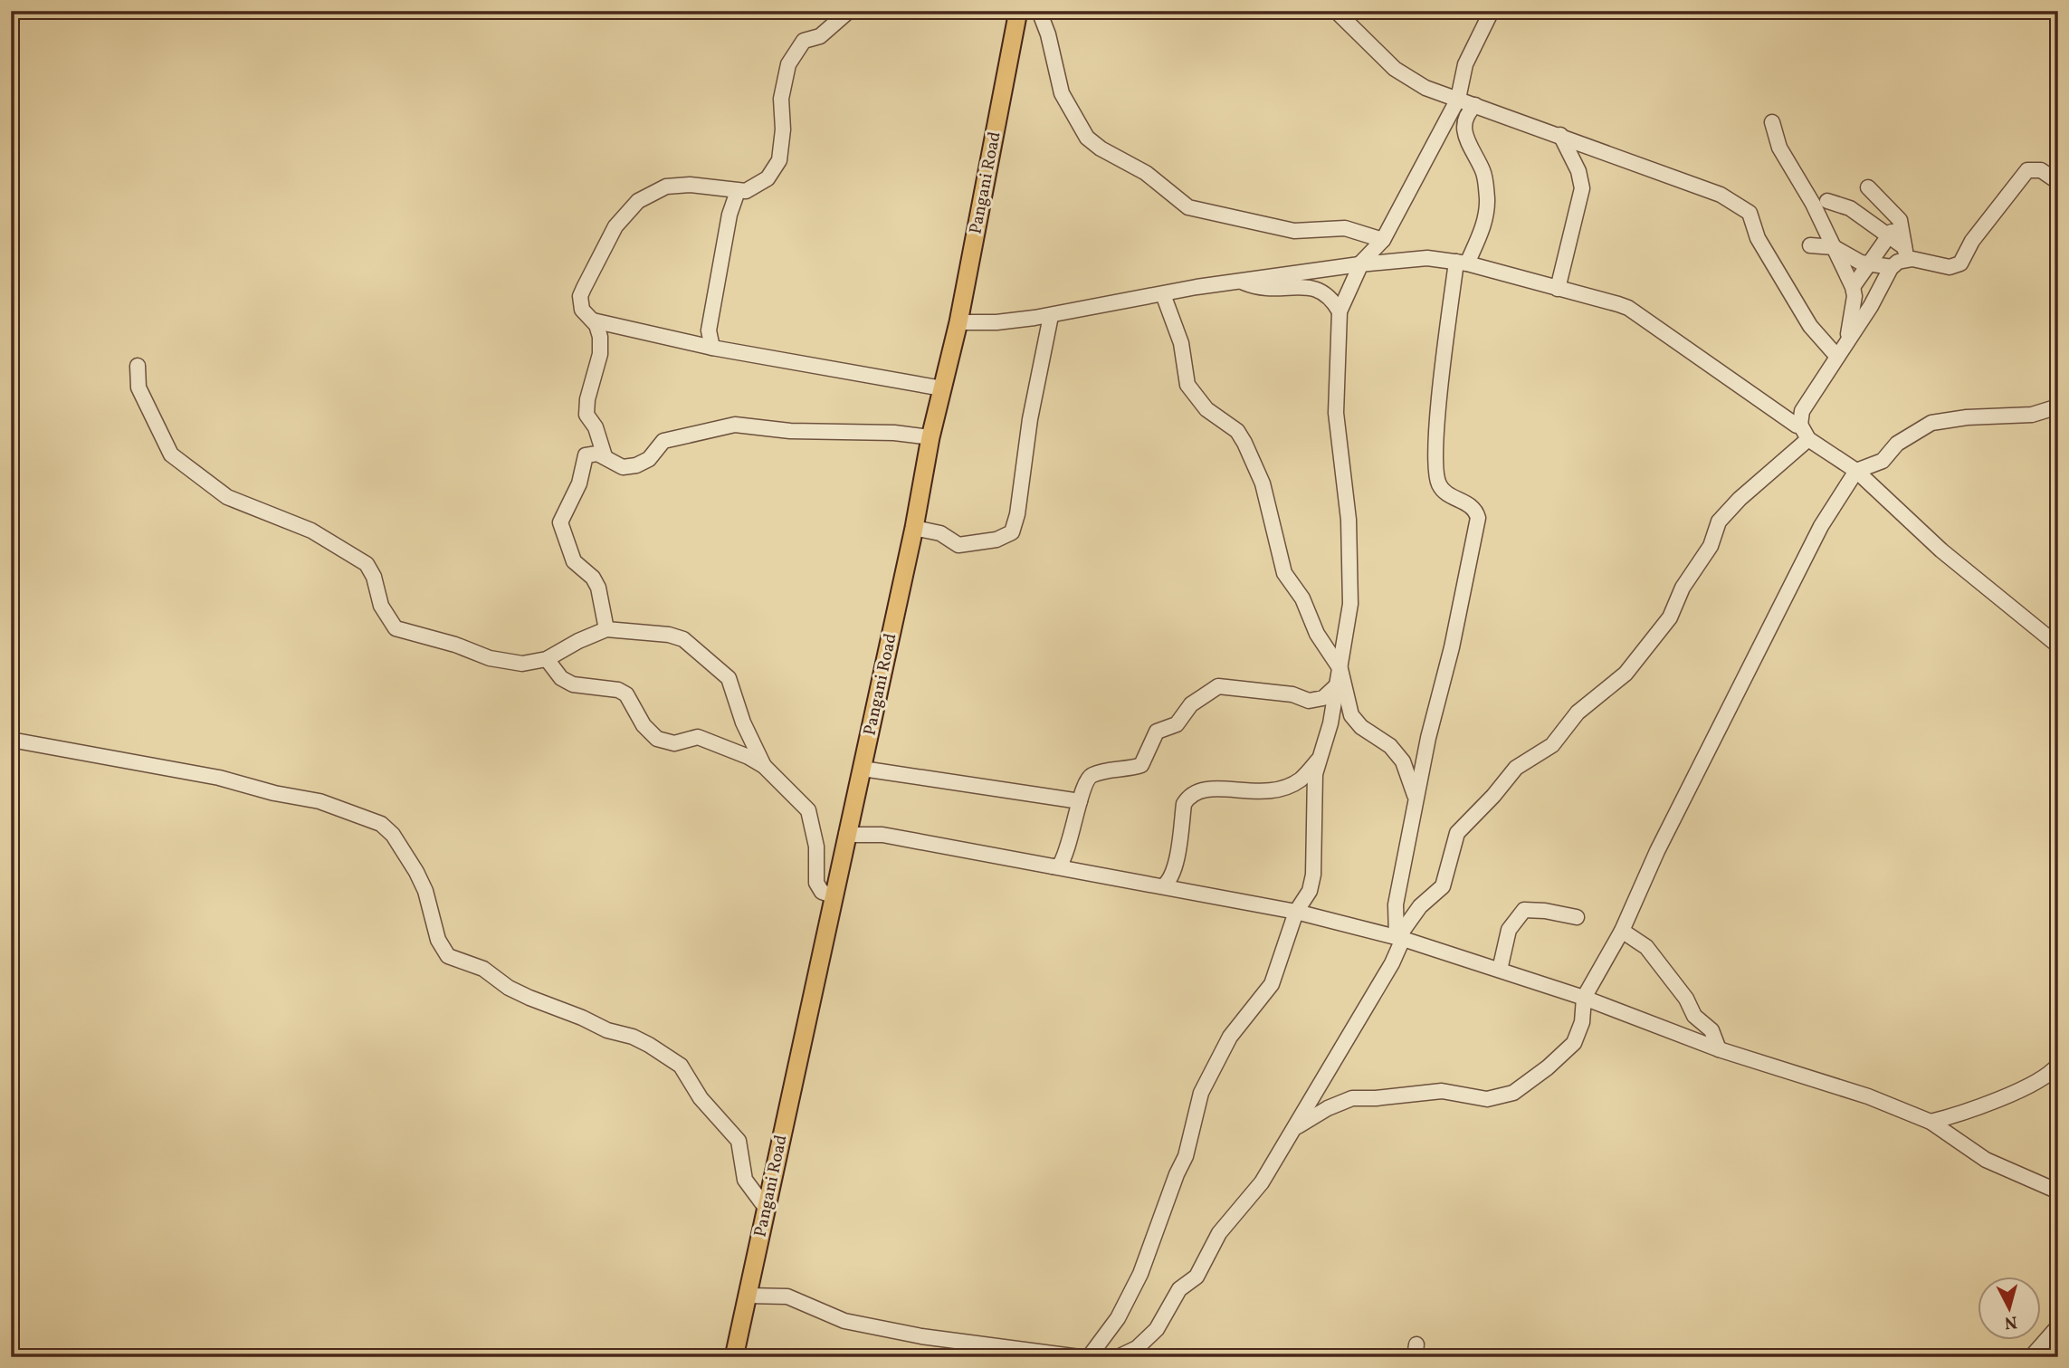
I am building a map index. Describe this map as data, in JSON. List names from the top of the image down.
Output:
{
  "streets": {
    "main road": ["Pangani Road"]
  },
  "north": "bottom"
}
